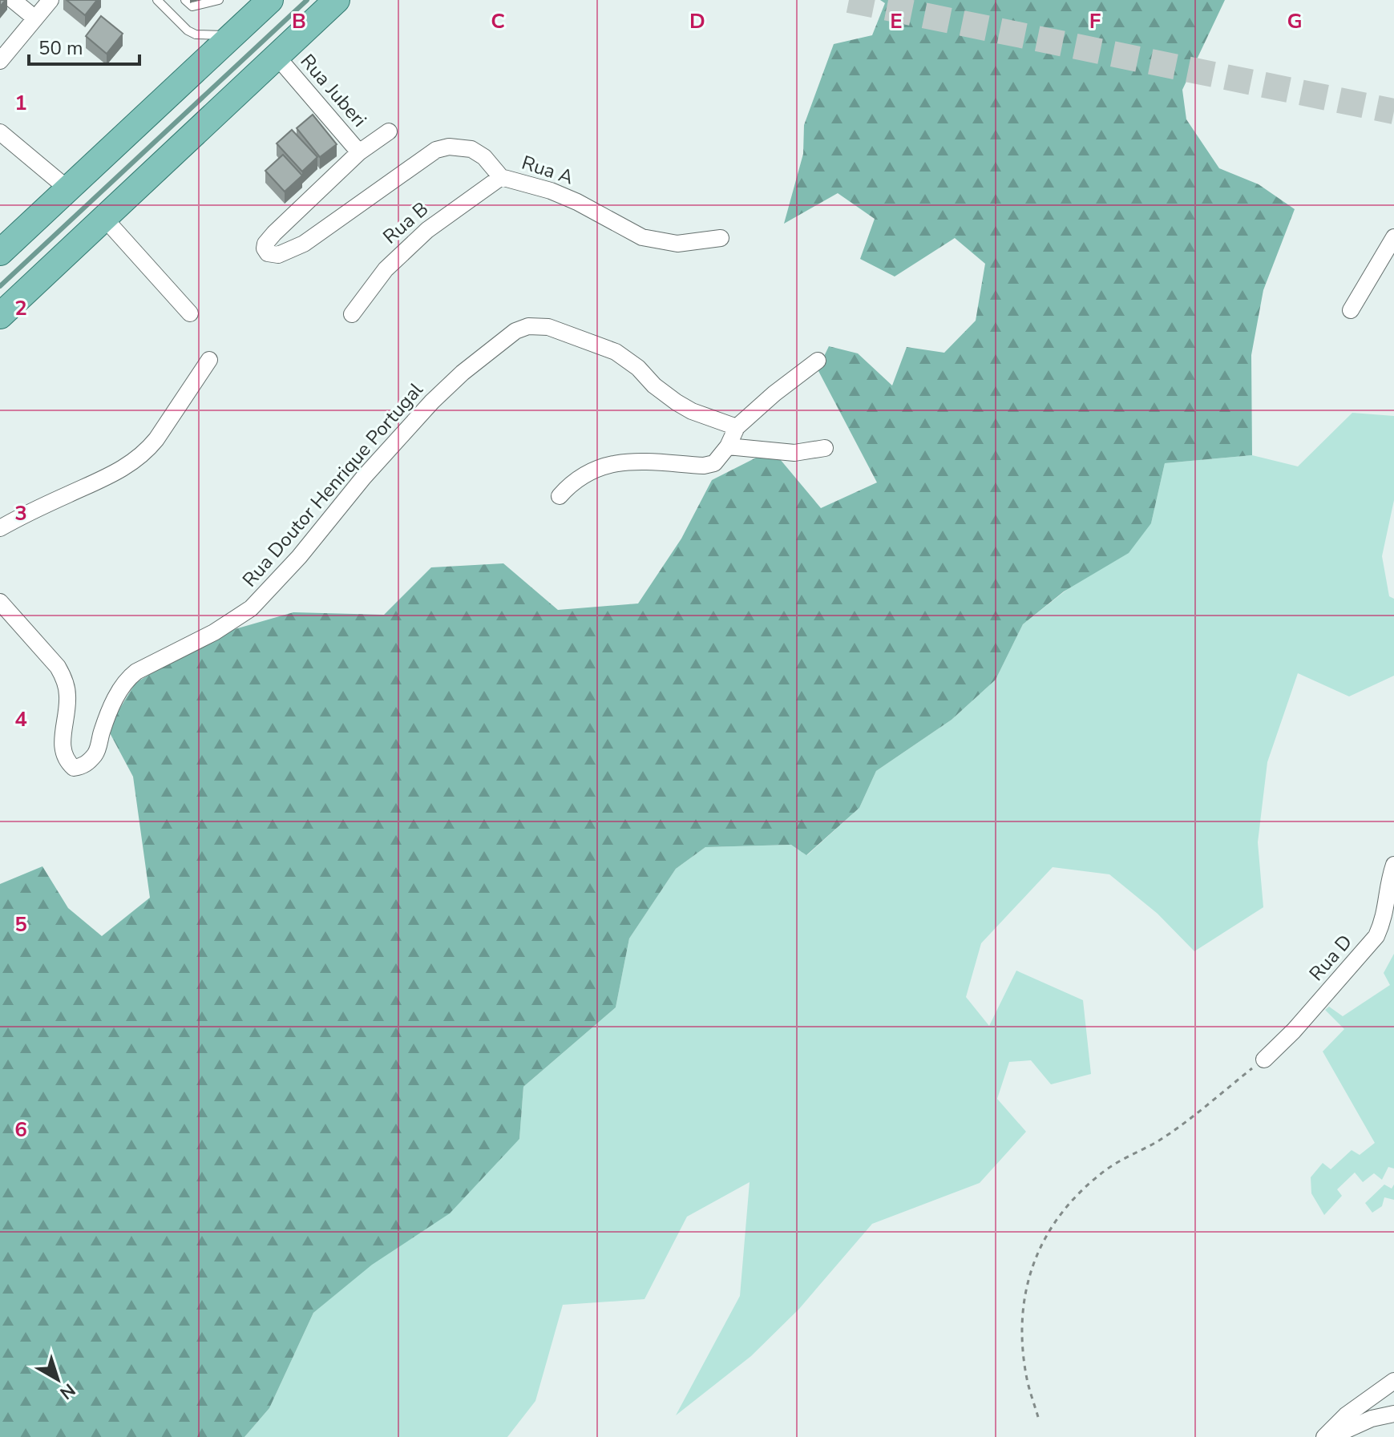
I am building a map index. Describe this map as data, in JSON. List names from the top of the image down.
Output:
{
  "streets": {
    "street": [
      "Rua Juberi",
      "Rua A",
      "Rua B",
      "Rua Doutor Henrique Portugal",
      "Rua D"
    ]
  },
  "crossings": [
    ["Rua Juberi", "Rua A"],
    ["Rua A", "Rua B"]
  ],
  "scale_bar": "50 m",
  "north": "bottom right",
  "grid": {
    "columns": [
      "B",
      "C",
      "D",
      "E",
      "F",
      "G"
    ],
    "rows": [
      "1",
      "2",
      "3",
      "4",
      "5",
      "6"
    ]
  }
}
